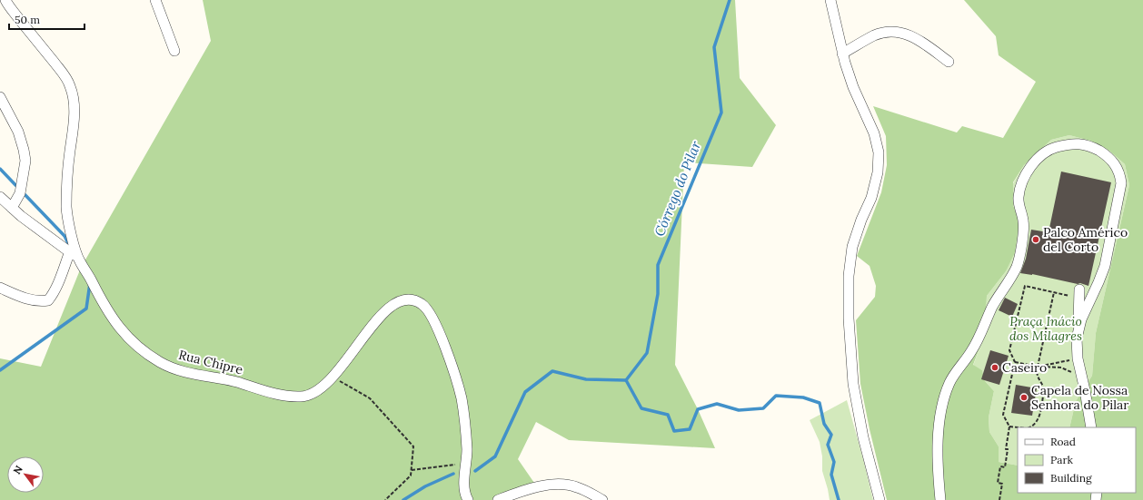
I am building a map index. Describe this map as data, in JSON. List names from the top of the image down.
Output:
{
  "streets": {
    "street": ["Rua Chipre"]
  },
  "water": ["Córrego do Pilar"],
  "parks": ["Praça Inácio dos Milagres"],
  "places": ["Palco Américo del Corto", "Caseiro", "Capela de Nossa Senhora do Pilar"],
  "legend": ["Road", "Park", "Building"],
  "scale_bar": "50 m",
  "north": "top left"
}
